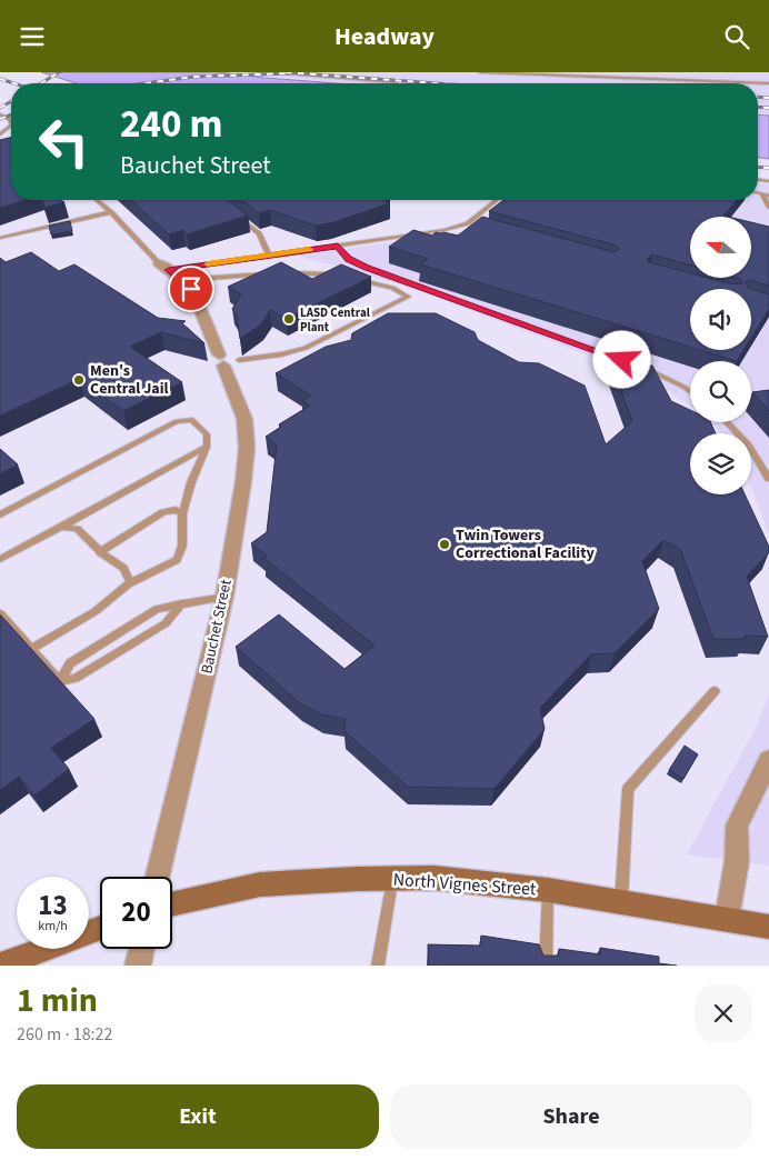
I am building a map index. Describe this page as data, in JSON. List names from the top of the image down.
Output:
{
  "streets": {
    "main road": ["North Vignes Street"],
    "street": ["Bauchet Street"]
  },
  "places": ["LASD Central Plant", "Men's Central Jail", "Twin Towers Correctional Facility"],
  "north": "left",
  "page": {
    "header": "Headway",
    "turn": ["240 m", "Bauchet Street"],
    "speed": "13 km/h",
    "limit": "20",
    "heading": ["1 min", "260 m · 18:22"],
    "buttons": ["Exit", "Share"]
  }
}
